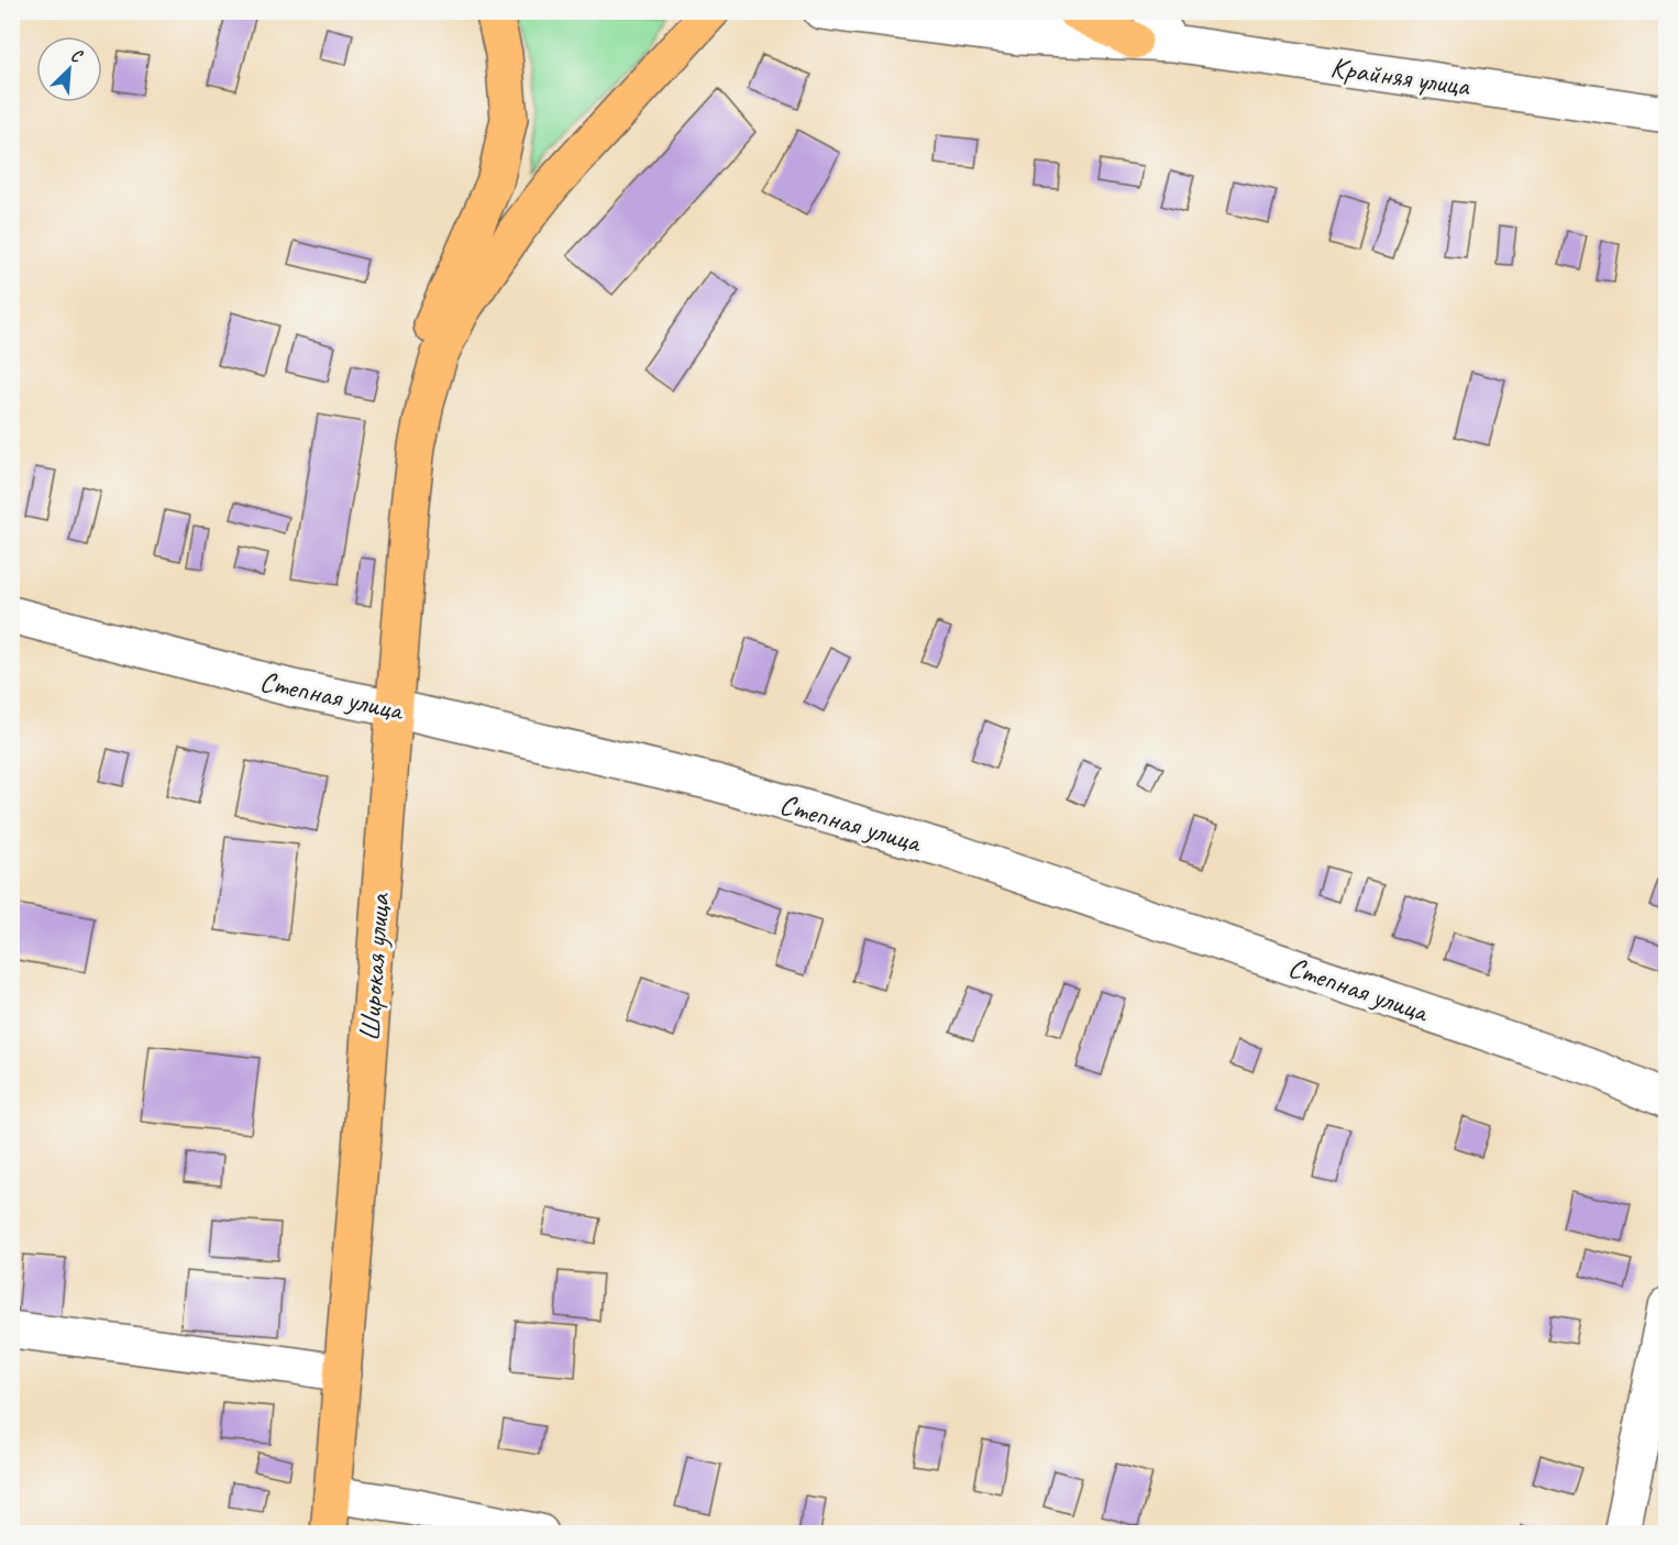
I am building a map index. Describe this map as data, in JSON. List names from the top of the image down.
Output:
{
  "streets": {
    "main road": ["Широкая улица"],
    "street": ["Крайняя улица", "Степная улица"]
  },
  "crossings": [
    ["Степная улица", "Широкая улица"]
  ],
  "north": "top right"
}
